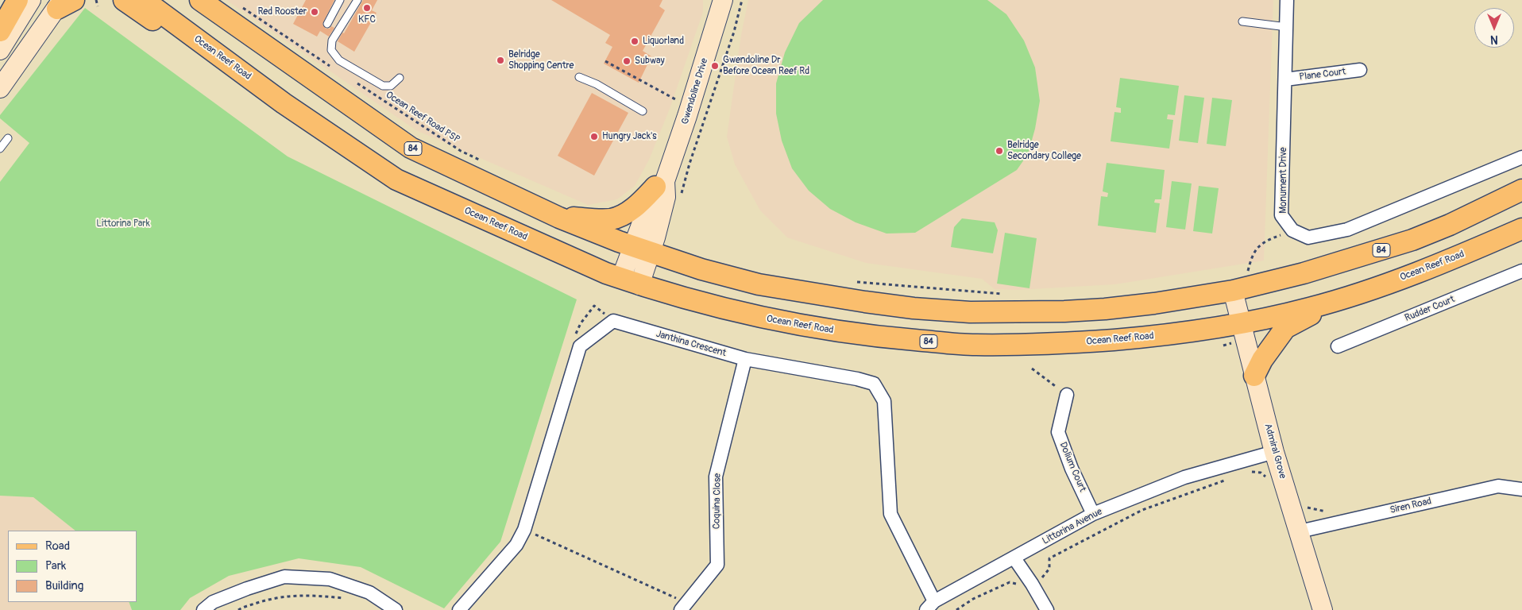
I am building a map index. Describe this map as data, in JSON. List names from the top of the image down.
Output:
{
  "streets": {
    "main road": ["Ocean Reef Road", "84"],
    "street": [
      "Plane Court",
      "Gwendoline Drive",
      "Monument Drive",
      "Rudder Court",
      "Janthina Crescent",
      "Admiral Grove",
      "Dolium Court",
      "Coquina Close",
      "Siren Road",
      "Littorina Avenue"
    ],
    "path": ["Ocean Reef Road PSP"]
  },
  "crossings": [
    ["Ocean Reef Road", "Gwendoline Drive"],
    ["Ocean Reef Road", "Admiral Grove"],
    ["Plane Court", "Monument Drive"],
    ["Gwendoline Drive", "84"],
    ["84", "Admiral Grove"],
    ["Janthina Crescent", "Coquina Close"],
    ["Janthina Crescent", "Littorina Avenue"],
    ["Admiral Grove", "Siren Road"],
    ["Admiral Grove", "Littorina Avenue"],
    ["Dolium Court", "Littorina Avenue"]
  ],
  "parks": ["Littorina Park"],
  "places": [
    "KFC",
    "Red Rooster",
    "Liquorland",
    "Belridge Shopping Centre",
    "Subway",
    "Gwendoline Dr Before Ocean Reef Rd",
    "Hungry Jack's",
    "Belridge Secondary College"
  ],
  "legend": ["Road", "Park", "Building"],
  "north": "bottom"
}
